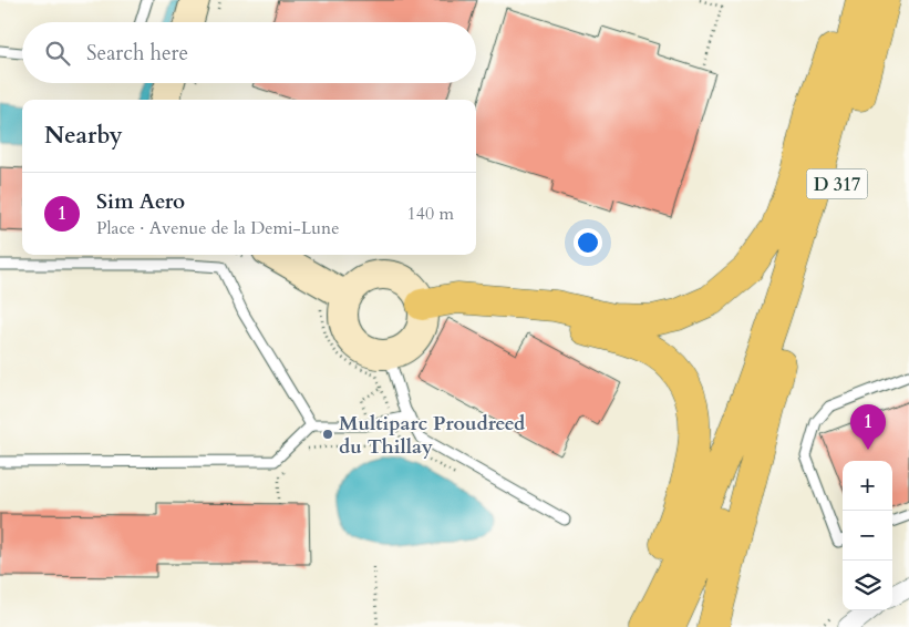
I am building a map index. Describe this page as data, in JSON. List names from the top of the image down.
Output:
{
  "streets": {
    "main road": ["D 317"]
  },
  "places": ["Multiparc Proudreed du Thillay"],
  "page": {
    "search": "Search here",
    "heading": "Nearby",
    "list": [
      {
        "mark": "1",
        "name": "Sim Aero",
        "note": "Place · Avenue de la Demi-Lune",
        "value": "140 m"
      }
    ],
    "pins": "1",
    "map_buttons": ["+", "−"]
  }
}
